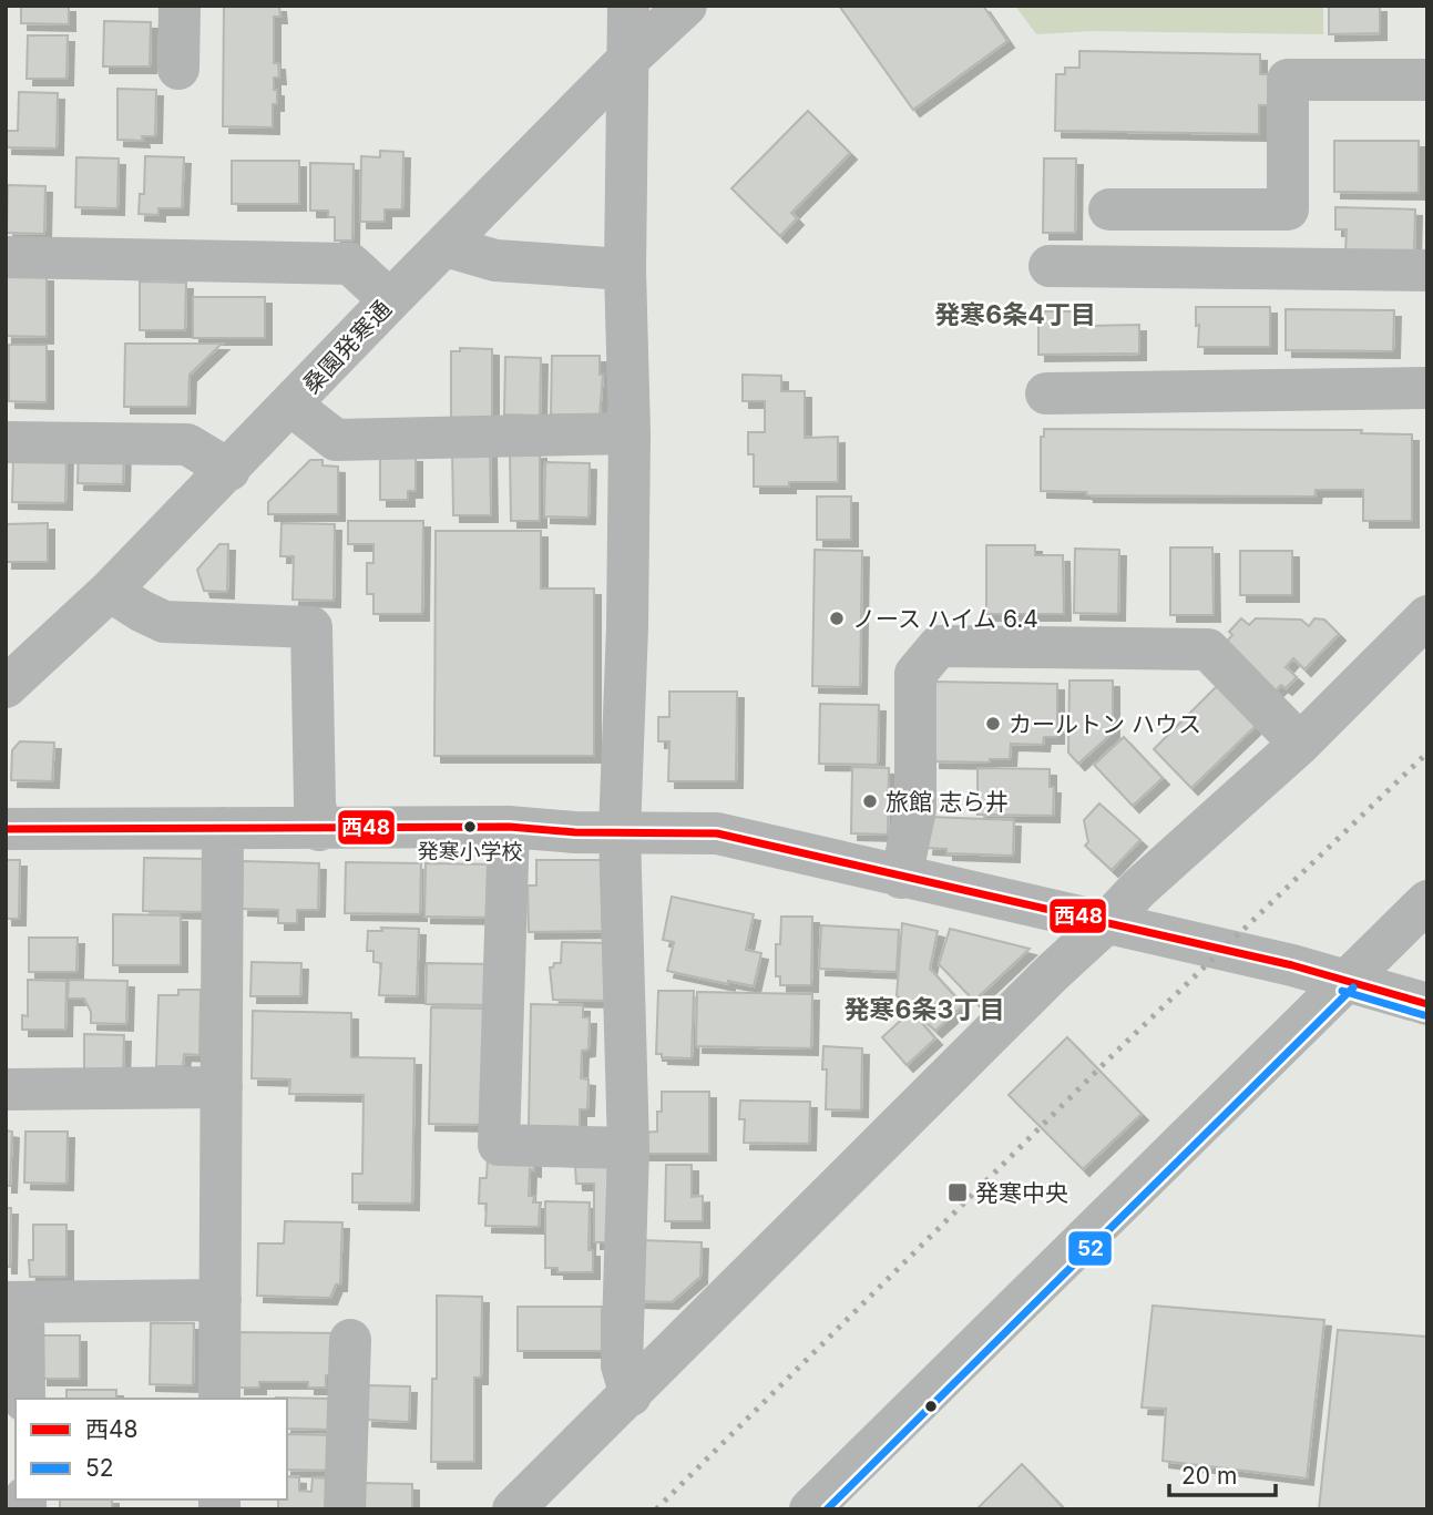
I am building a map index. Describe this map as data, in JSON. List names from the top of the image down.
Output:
{
  "streets": {
    "street": ["桑園発寒通"]
  },
  "districts": ["発寒6条4丁目", "発寒6条3丁目"],
  "places": {
    "other": [
      "ノース ハイム 6.4",
      "カールトン ハウス",
      "旅館 志ら井",
      "発寒小学校"
    ],
    "transit": ["発寒中央"]
  },
  "lines": ["transit line 西48", "transit line 52"],
  "legend": ["西48", "52"],
  "scale_bar": "20 m"
}
